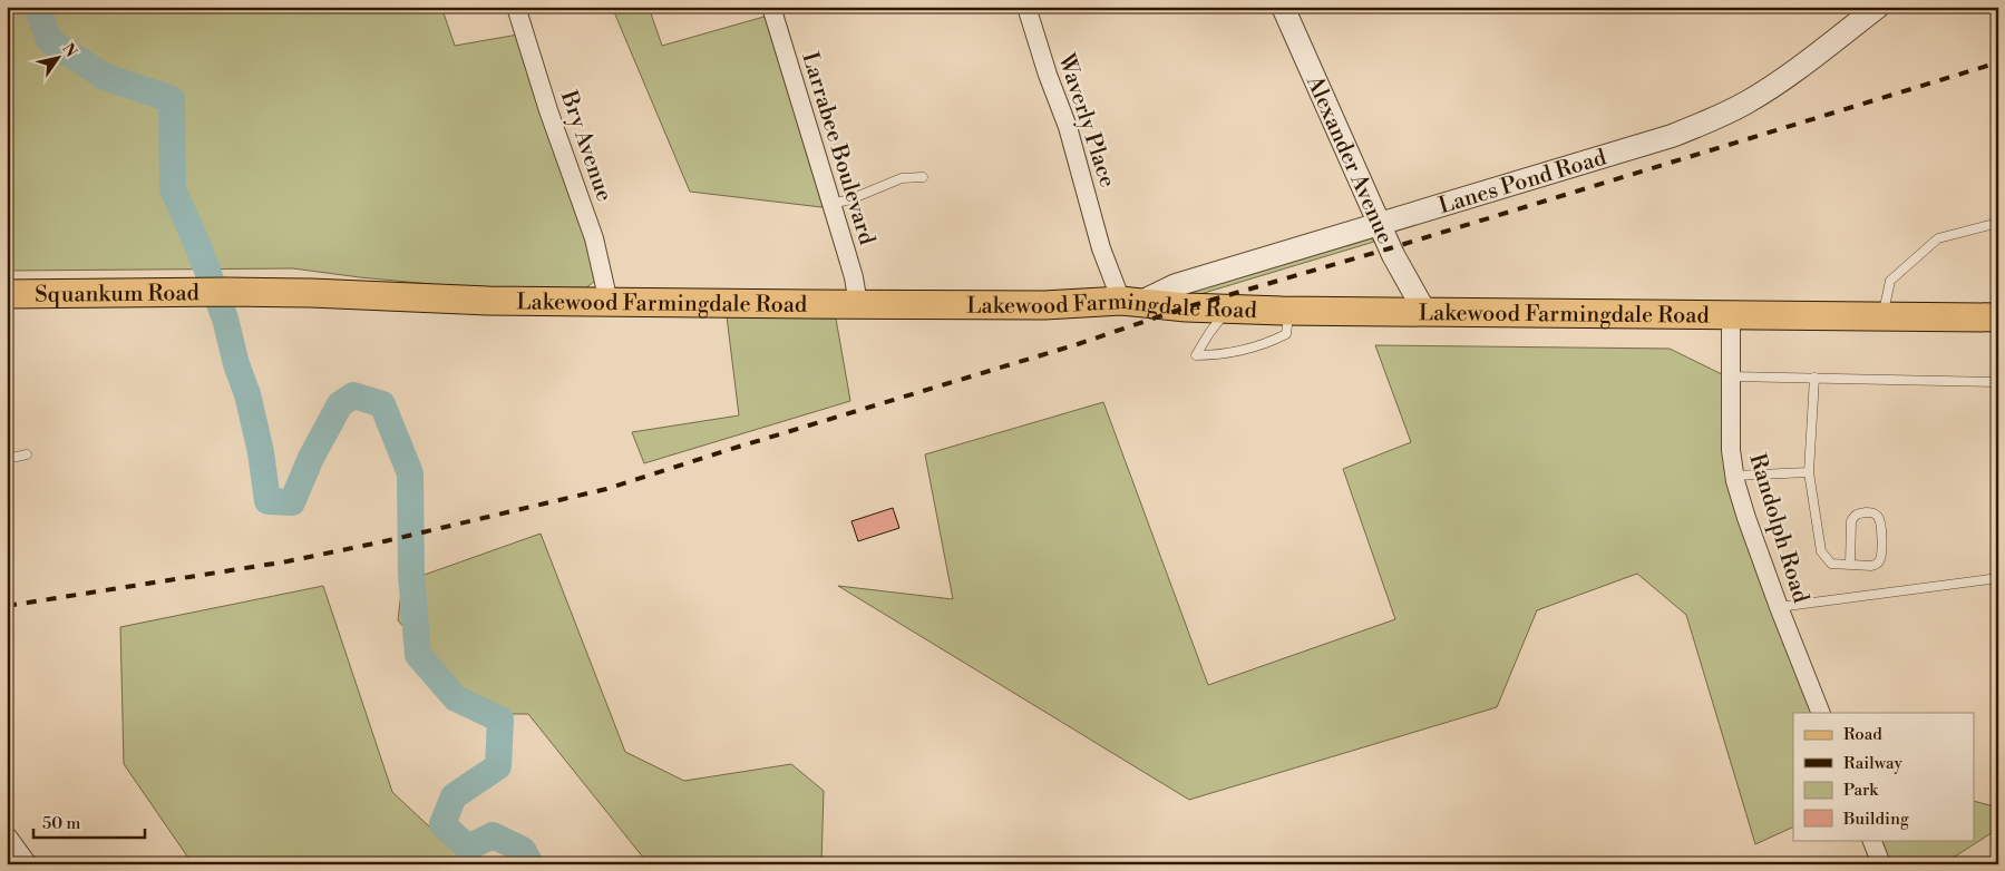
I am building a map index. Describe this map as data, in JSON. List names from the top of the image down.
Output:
{
  "streets": {
    "main road": ["Squankum Road", "Lakewood Farmingdale Road"],
    "street": [
      "Waverly Place",
      "Bry Avenue",
      "Larrabee Boulevard",
      "Alexander Avenue",
      "Lanes Pond Road",
      "Randolph Road"
    ]
  },
  "crossings": [
    ["Waverly Place", "Lanes Pond Road"],
    ["Waverly Place", "Lakewood Farmingdale Road"],
    ["Bry Avenue", "Lakewood Farmingdale Road"],
    ["Larrabee Boulevard", "Lakewood Farmingdale Road"],
    ["Alexander Avenue", "Lanes Pond Road"],
    ["Alexander Avenue", "Lakewood Farmingdale Road"],
    ["Lanes Pond Road", "Lakewood Farmingdale Road"],
    ["Squankum Road", "Lakewood Farmingdale Road"],
    ["Lakewood Farmingdale Road", "Randolph Road"]
  ],
  "legend": [
    "Road",
    "Railway",
    "Park",
    "Building"
  ],
  "scale_bar": "50 m",
  "north": "top right"
}
